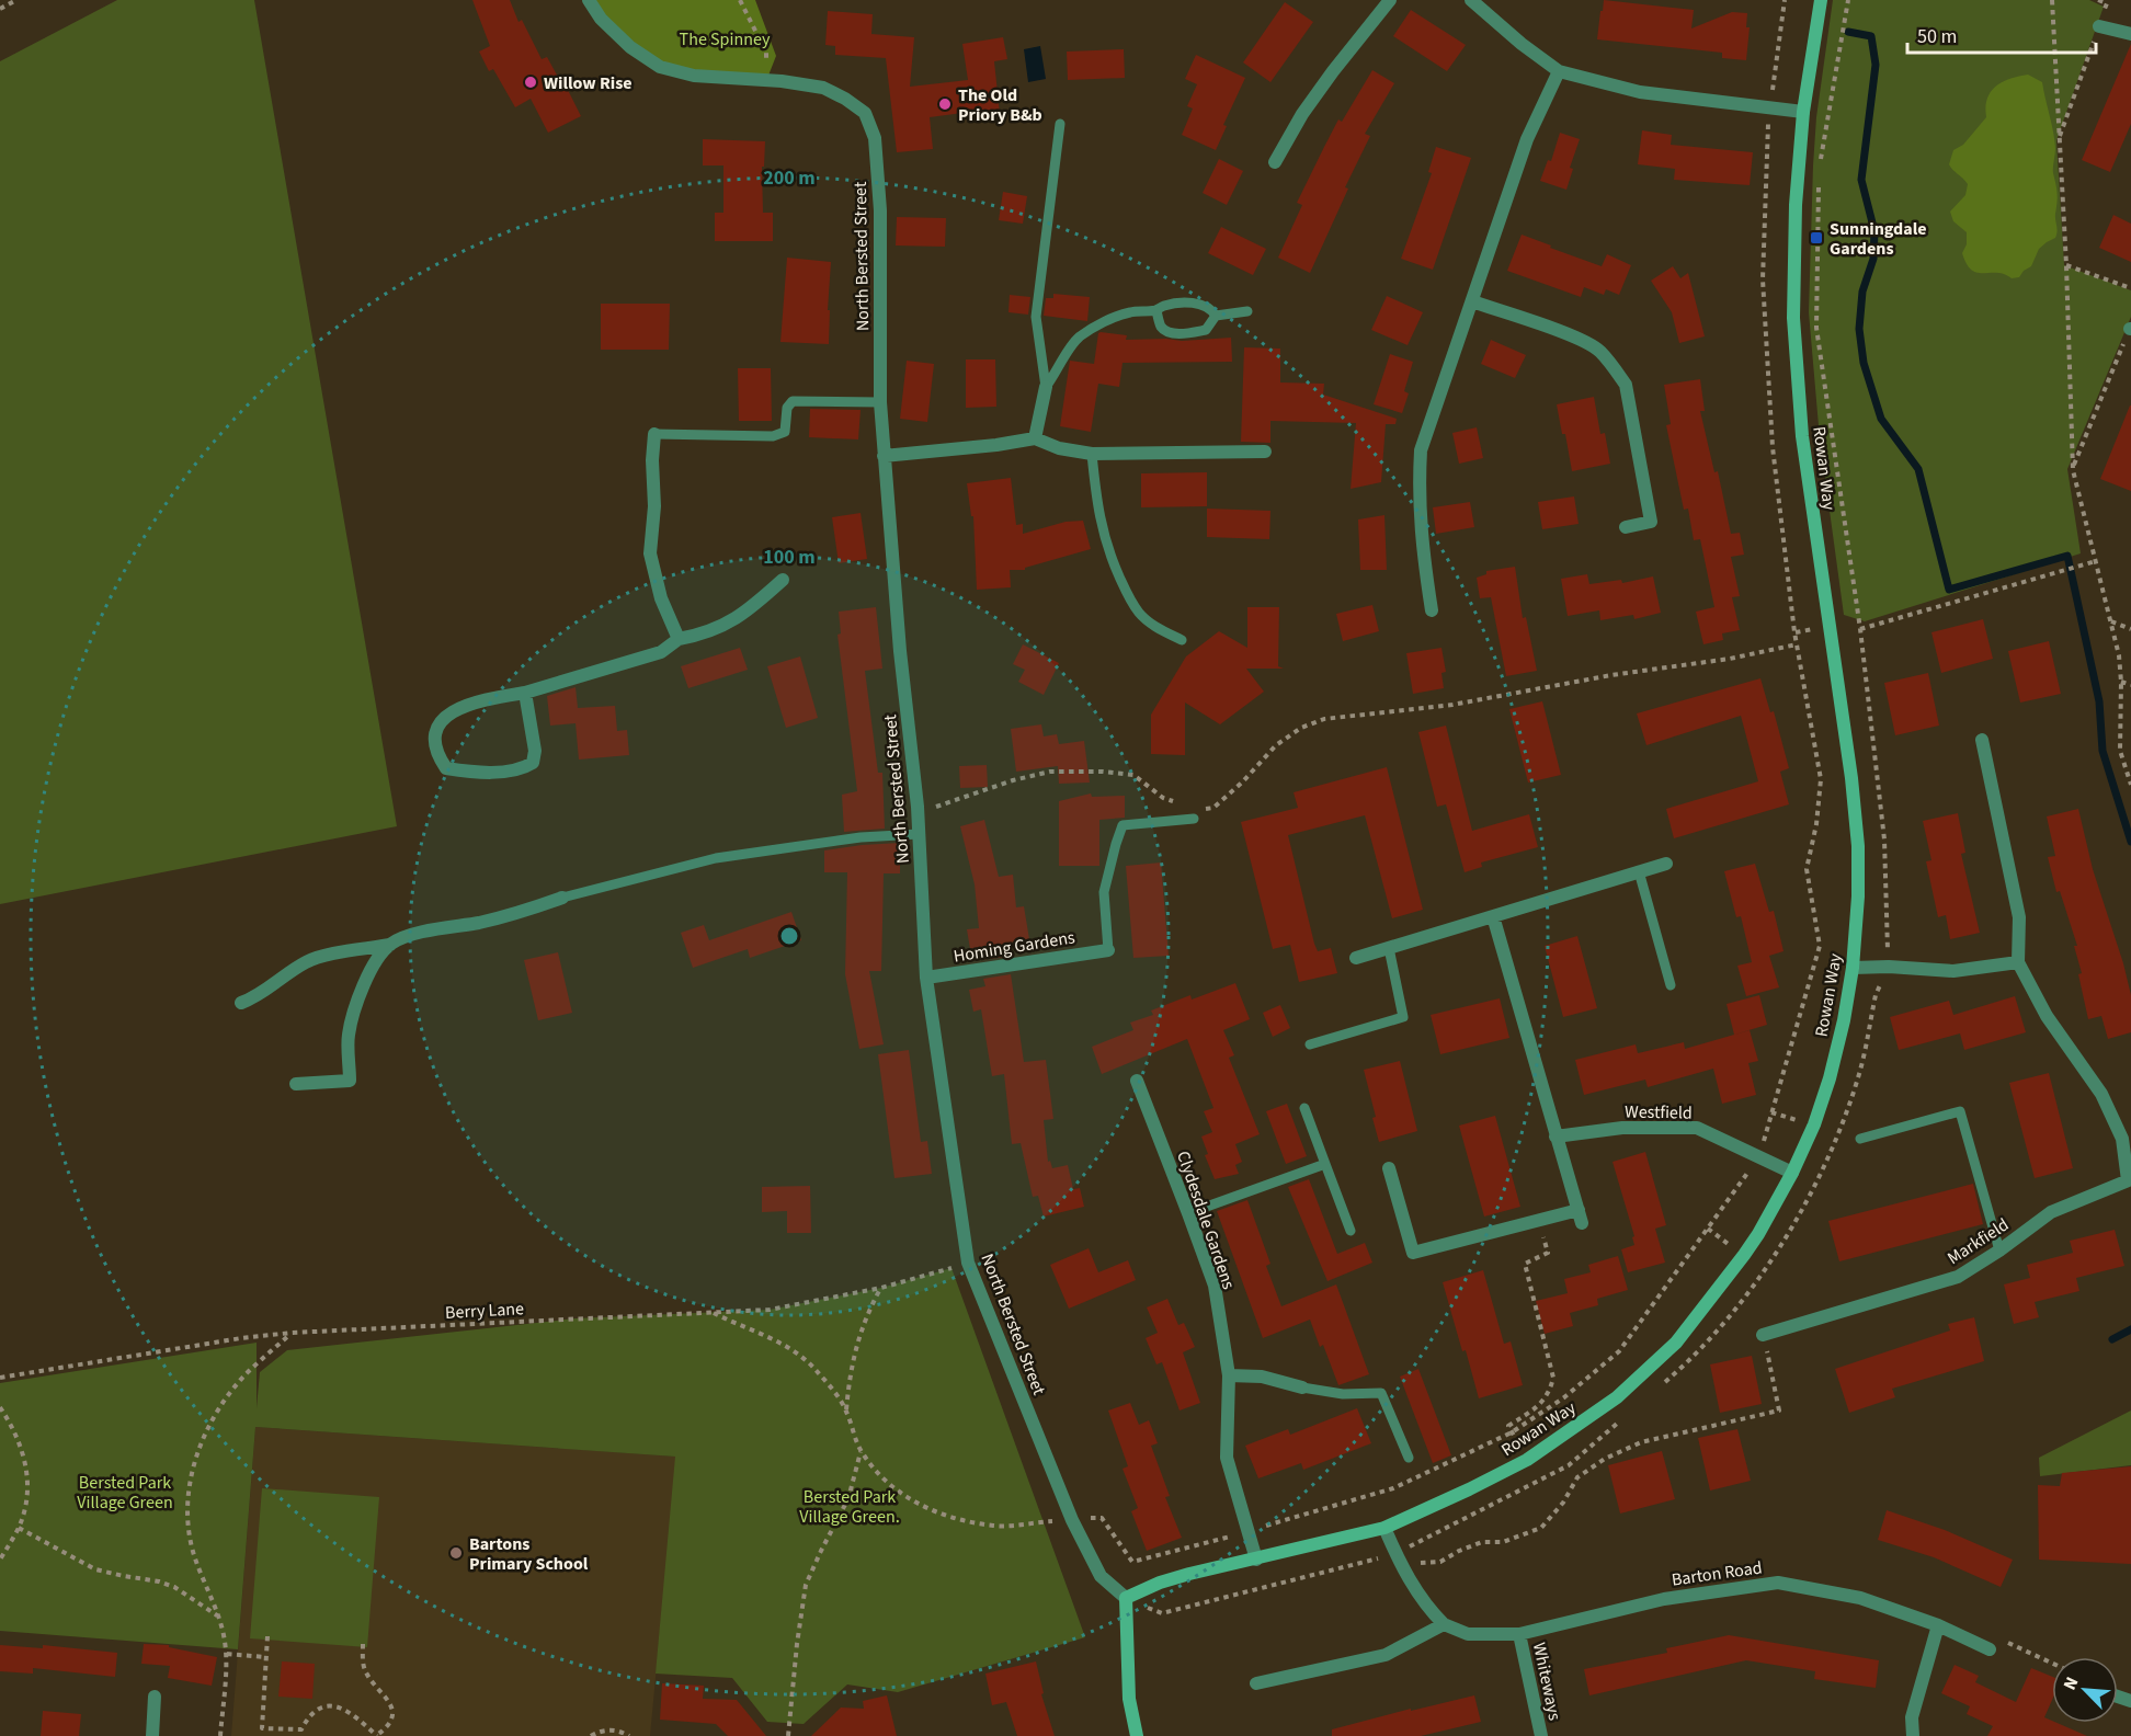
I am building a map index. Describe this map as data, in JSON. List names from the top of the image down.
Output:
{
  "streets": {
    "street": [
      "North Bersted Street",
      "Rowan Way",
      "Homing Gardens",
      "Westfield",
      "Clydesdale Gardens",
      "Markfield",
      "Barton Road",
      "Whiteways"
    ],
    "path": ["Berry Lane"]
  },
  "crossings": [
    ["North Bersted Street", "Rowan Way"],
    ["North Bersted Street", "Homing Gardens"],
    ["North Bersted Street", "Berry Lane"],
    ["Rowan Way", "Westfield"],
    ["Rowan Way", "Clydesdale Gardens"],
    ["Barton Road", "Whiteways"]
  ],
  "parks": ["The Spinney", "Bersted Park Village Green", "Bersted Park Village Green."],
  "places": {
    "other": ["Willow Rise", "The Old Priory B&b", "Bartons Primary School"],
    "transit": ["Sunningdale Gardens"]
  },
  "scale_bar": "50 m",
  "north": "top left",
  "rings": ["200 m", "100 m"]
}
